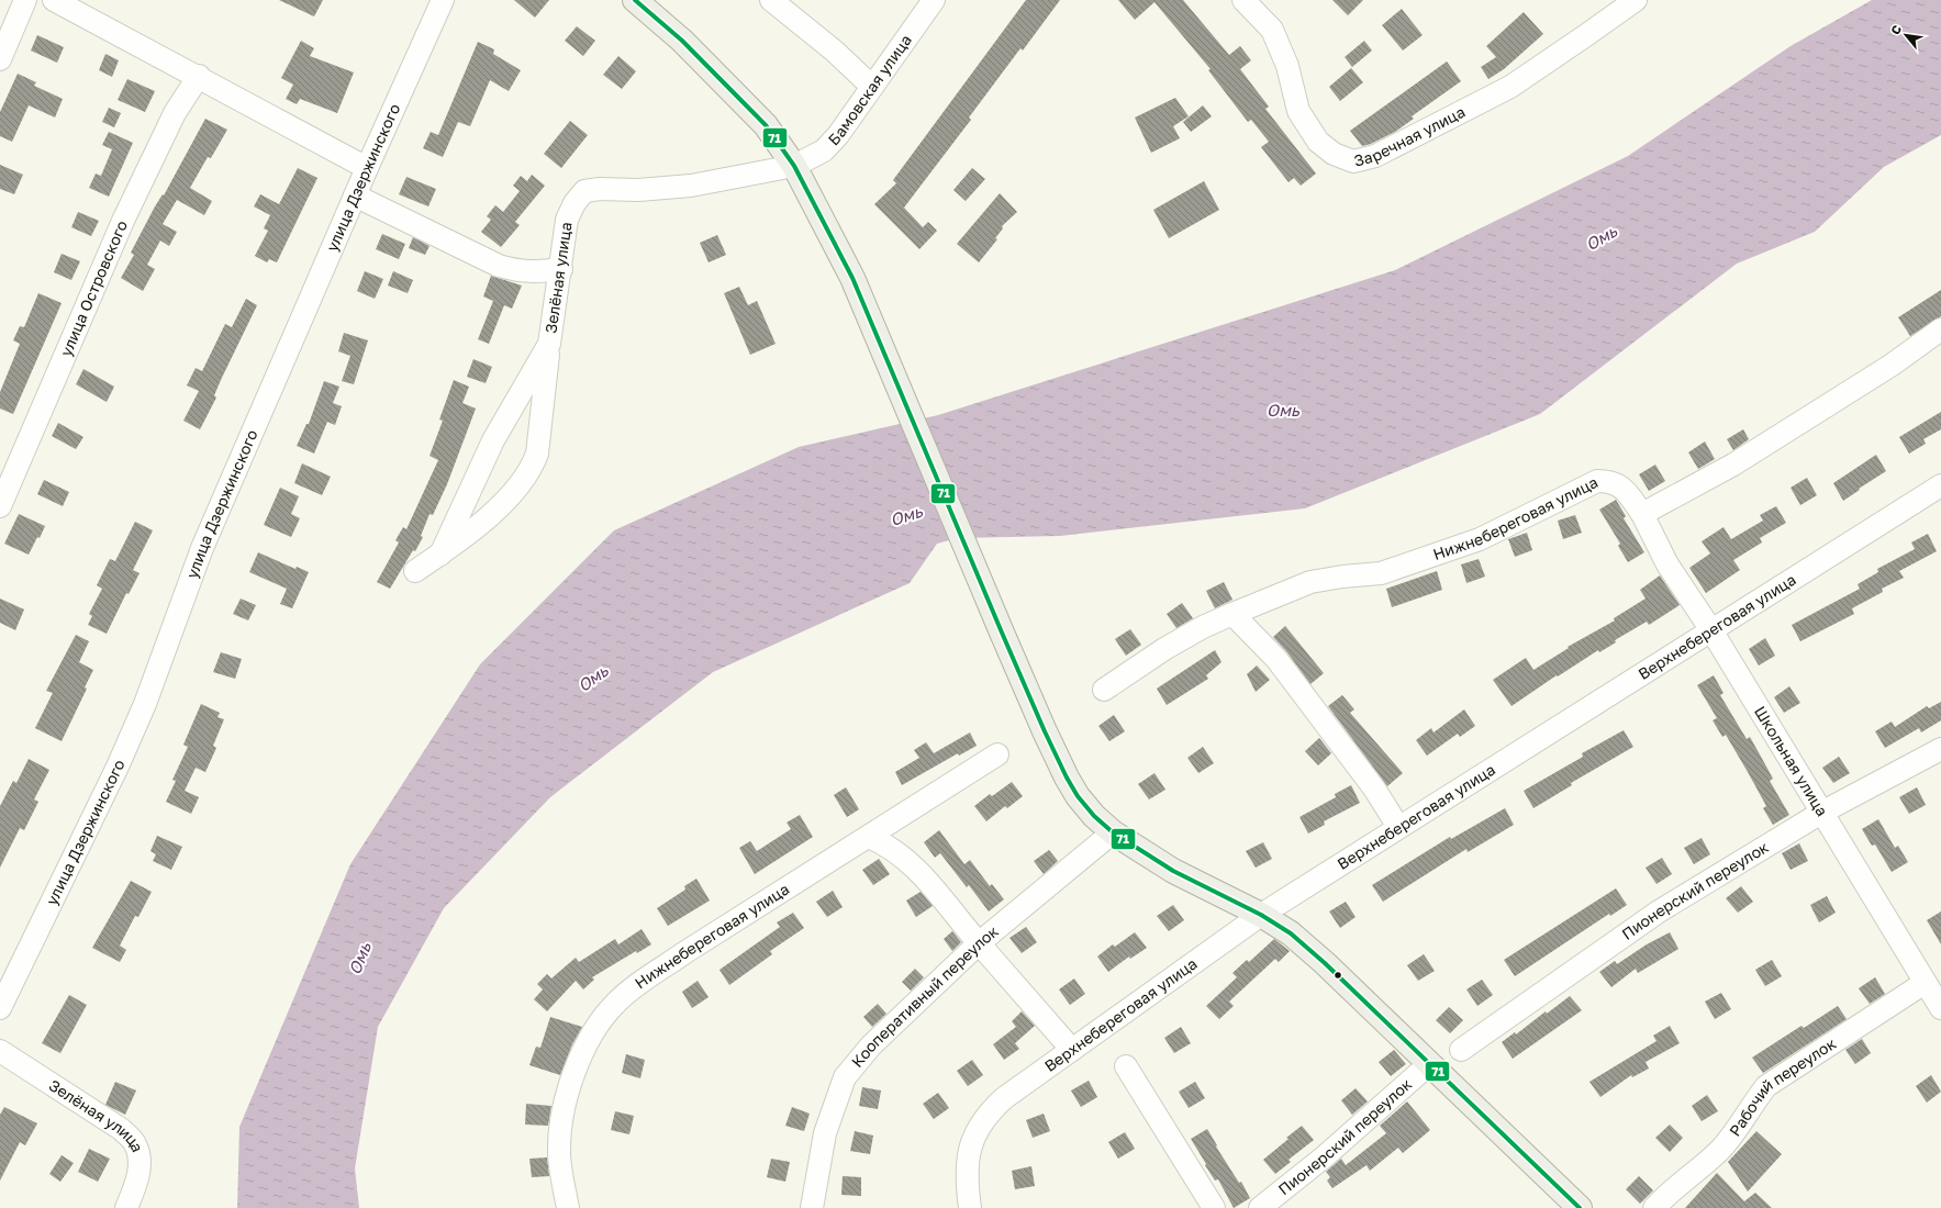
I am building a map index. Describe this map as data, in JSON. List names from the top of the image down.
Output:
{
  "streets": {
    "street": [
      "Бамовская улица",
      "Заречная улица",
      "улица Дзержинского",
      "Зелёная улица",
      "улица Островского",
      "Нижнебереговая улица",
      "Верхнебереговая улица",
      "Школьная улица",
      "Пионерский переулок",
      "Кооперативный переулок",
      "Рабочий переулок"
    ]
  },
  "crossings": [
    ["Бамовская улица", "Зелёная улица"],
    ["Нижнебереговая улица", "Школьная улица"],
    ["Верхнебереговая улица", "Школьная улица"],
    ["Школьная улица", "Пионерский переулок"],
    ["Школьная улица", "Рабочий переулок"]
  ],
  "water": ["Омь"],
  "lines": ["transit line 71"],
  "north": "top left"
}
